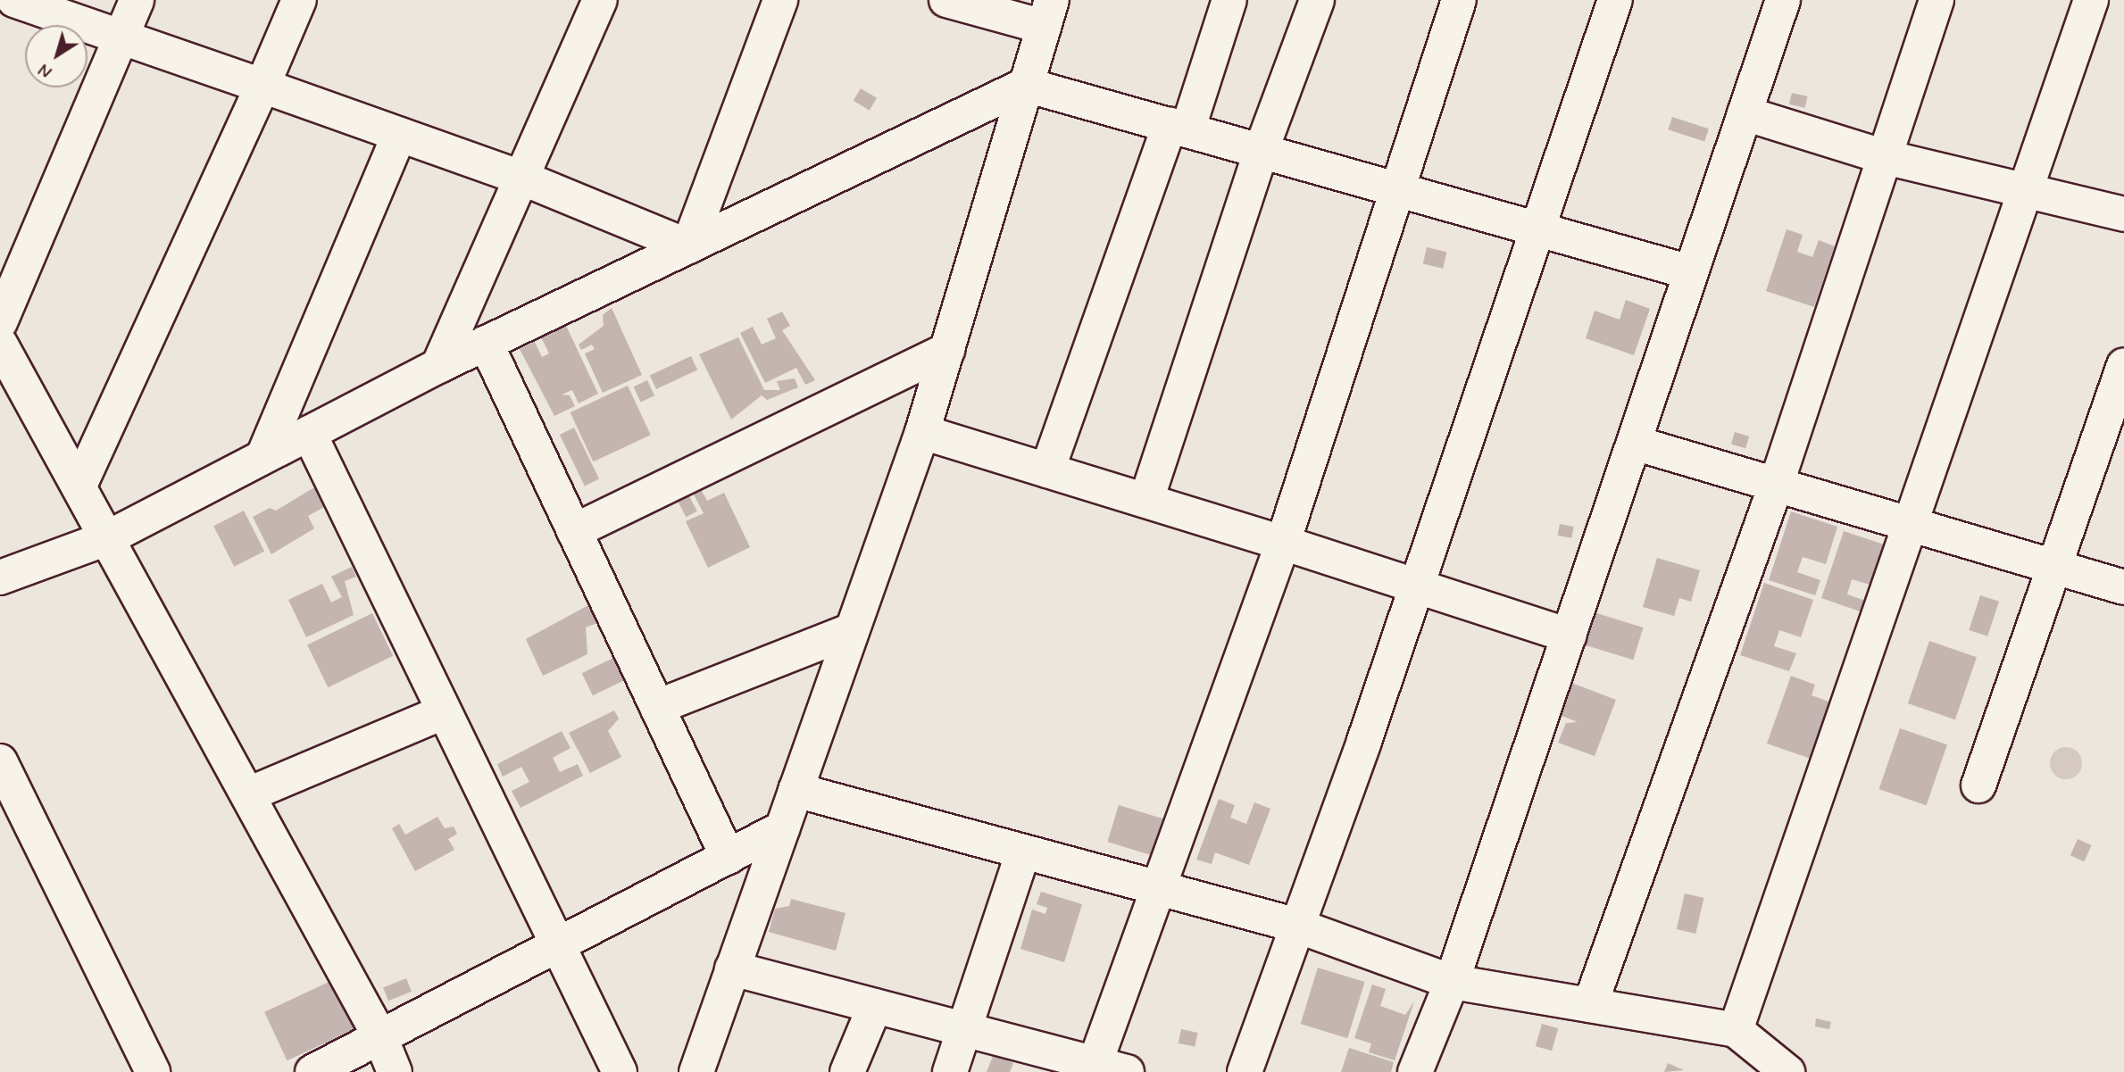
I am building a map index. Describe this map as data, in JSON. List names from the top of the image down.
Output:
{
  "north": "bottom left"
}
